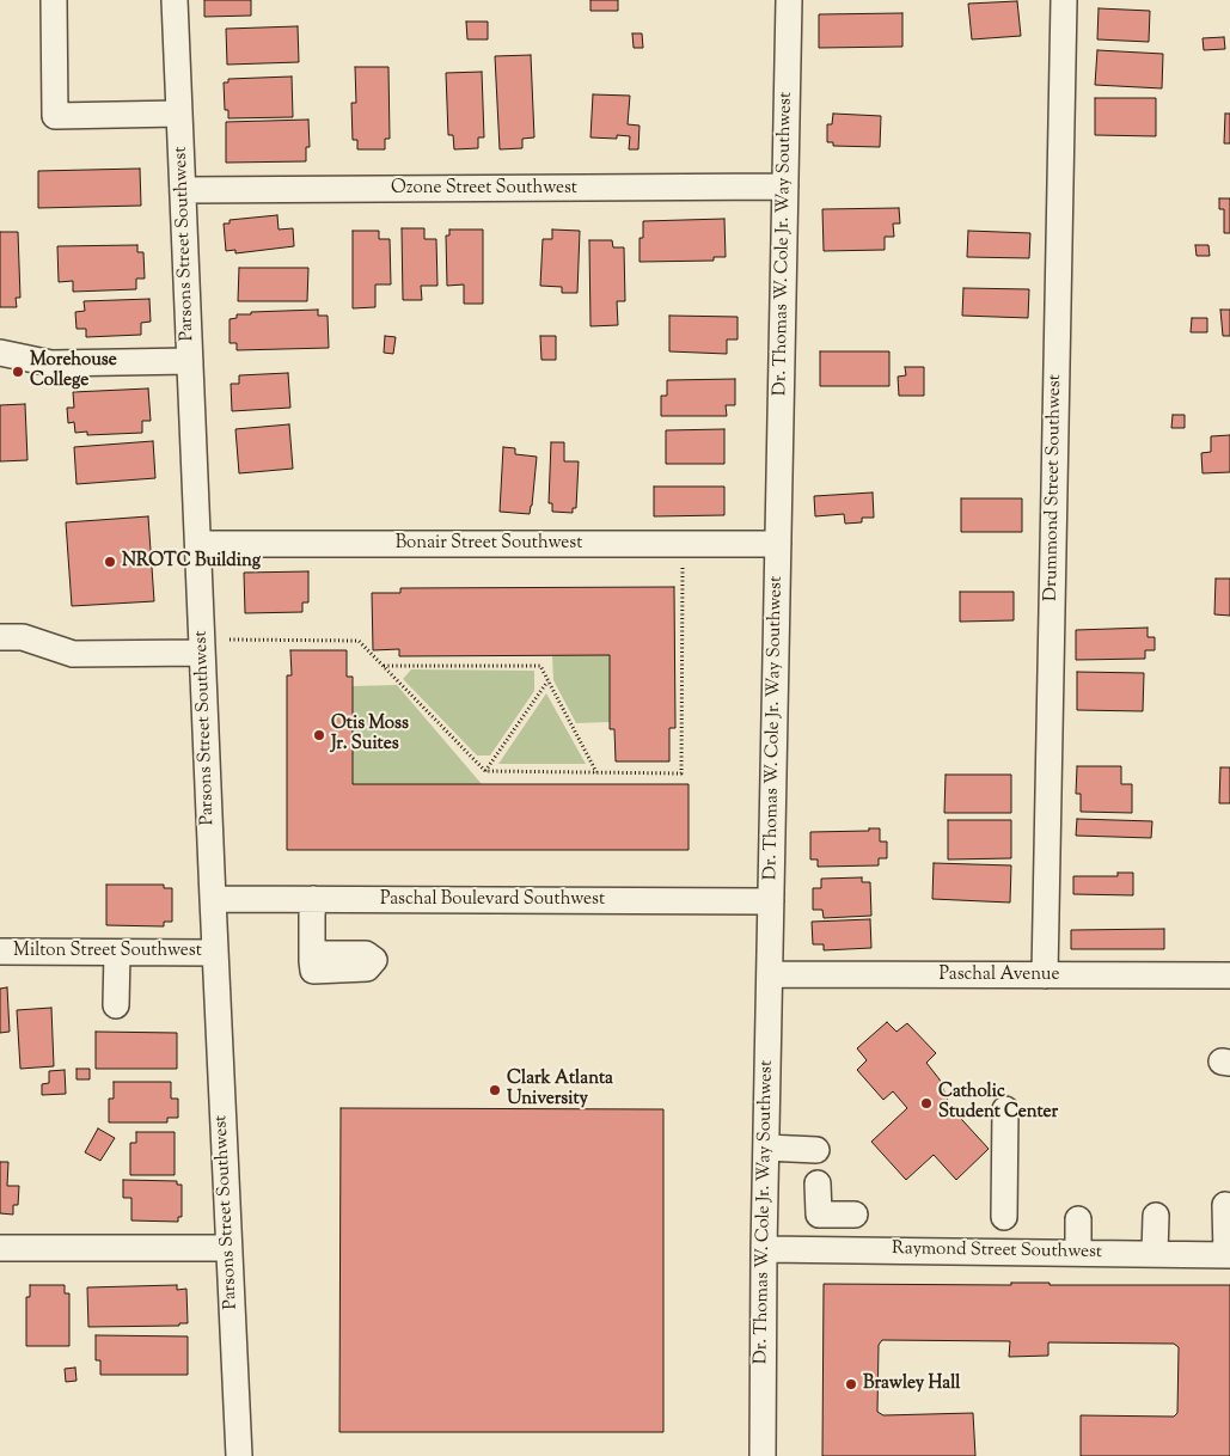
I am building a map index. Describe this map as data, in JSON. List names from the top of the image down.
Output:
{
  "streets": {
    "street": [
      "Ozone Street Southwest",
      "Parsons Street Southwest",
      "Dr. Thomas W. Cole Jr. Way Southwest",
      "Drummond Street Southwest",
      "Bonair Street Southwest",
      "Paschal Boulevard Southwest",
      "Milton Street Southwest",
      "Paschal Avenue",
      "Raymond Street Southwest"
    ]
  },
  "crossings": [
    ["Ozone Street Southwest", "Parsons Street Southwest"],
    ["Ozone Street Southwest", "Dr. Thomas W. Cole Jr. Way Southwest"],
    ["Parsons Street Southwest", "Bonair Street Southwest"],
    ["Parsons Street Southwest", "Paschal Boulevard Southwest"],
    ["Parsons Street Southwest", "Milton Street Southwest"],
    ["Dr. Thomas W. Cole Jr. Way Southwest", "Bonair Street Southwest"],
    ["Dr. Thomas W. Cole Jr. Way Southwest", "Paschal Boulevard Southwest"],
    ["Dr. Thomas W. Cole Jr. Way Southwest", "Paschal Avenue"],
    ["Dr. Thomas W. Cole Jr. Way Southwest", "Raymond Street Southwest"],
    ["Drummond Street Southwest", "Paschal Avenue"]
  ],
  "places": [
    "Morehouse College",
    "NROTC Building",
    "Otis Moss Jr. Suites",
    "Clark Atlanta University",
    "Catholic Student Center",
    "Brawley Hall"
  ]
}
